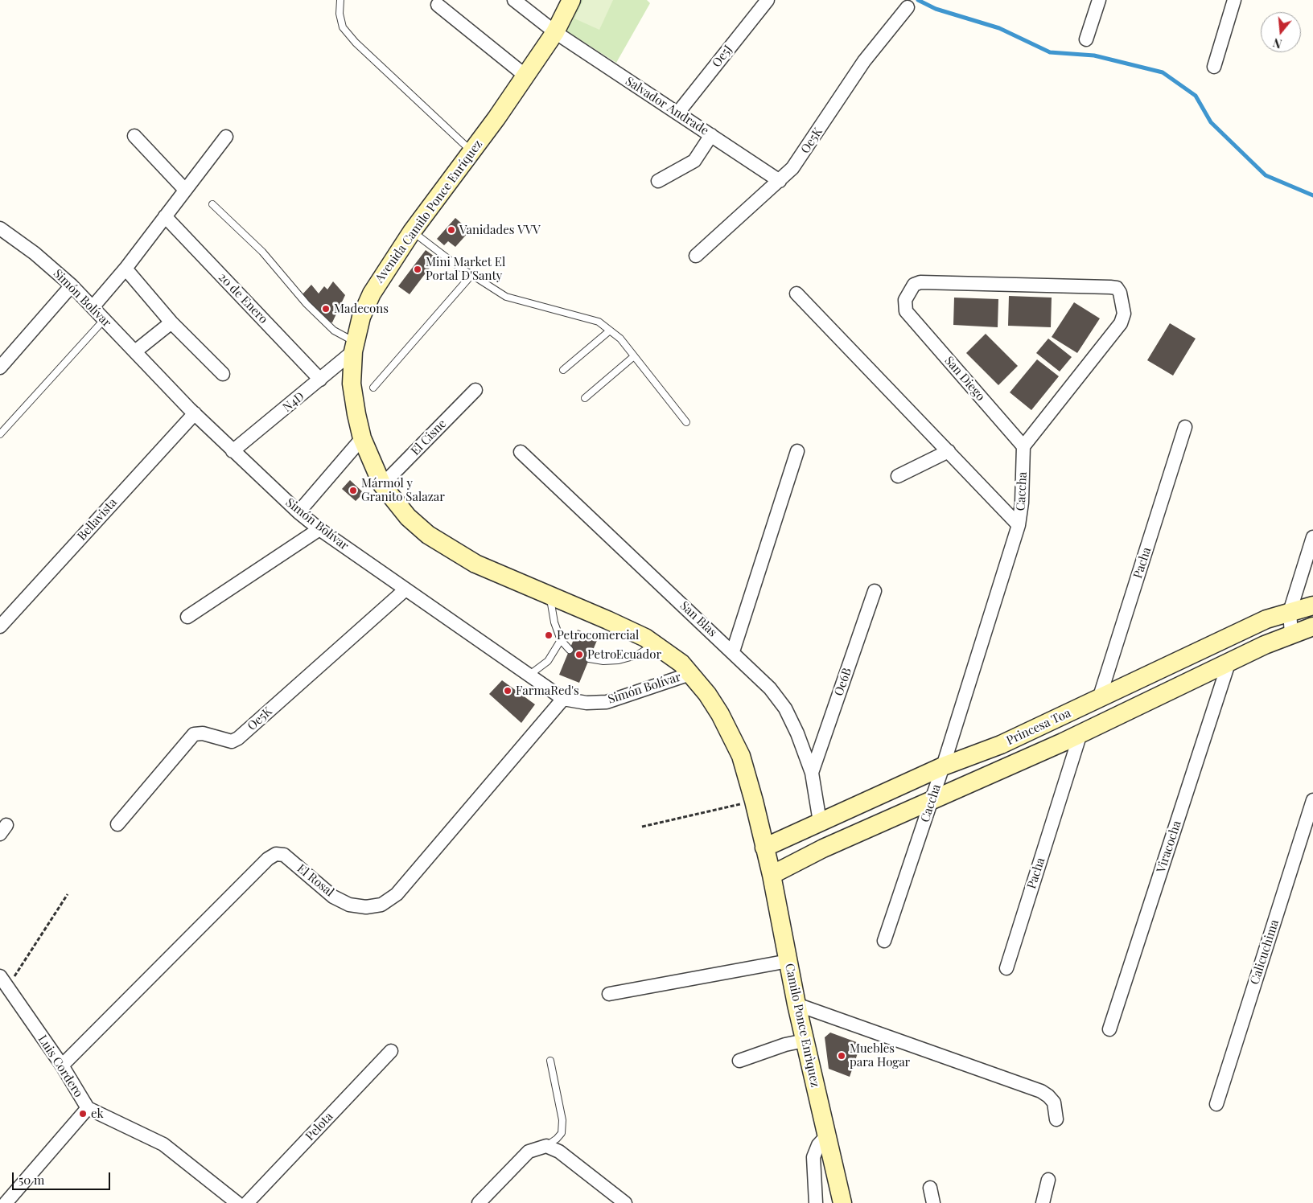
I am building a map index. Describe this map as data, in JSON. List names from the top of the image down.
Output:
{
  "streets": {
    "main road": ["Avenida Camilo Ponce Enríquez", "Princesa Toa", "Camilo Ponce Enrìquez"],
    "street": [
      "Oe5J",
      "Salvador Andrade",
      "Oe5K",
      "Simón Bolívar",
      "20 de Enero",
      "San Diego",
      "N4D",
      "El Cisne",
      "Caccha",
      "Bellavista",
      "Pacha",
      "San Blas",
      "Oe6B",
      "Viracocha",
      "El Rosal",
      "Calicuchima",
      "Luis Cordero",
      "Pelota"
    ]
  },
  "crossings": [
    ["Oe5J", "Salvador Andrade"],
    ["Salvador Andrade", "Oe5K"],
    ["Salvador Andrade", "Avenida Camilo Ponce Enríquez"],
    ["Oe5K", "Simón Bolívar"],
    ["Avenida Camilo Ponce Enríquez", "Simón Bolívar"],
    ["Avenida Camilo Ponce Enríquez", "N4D"],
    ["Avenida Camilo Ponce Enríquez", "El Cisne"],
    ["Avenida Camilo Ponce Enríquez", "Princesa Toa"],
    ["Avenida Camilo Ponce Enríquez", "Camilo Ponce Enrìquez"],
    ["Simón Bolívar", "N4D"],
    ["Simón Bolívar", "Bellavista"],
    ["Simón Bolívar", "El Rosal"],
    ["20 de Enero", "N4D"],
    ["San Diego", "Caccha"],
    ["Caccha", "Princesa Toa"],
    ["Pacha", "Princesa Toa"],
    ["San Blas", "Oe6B"],
    ["San Blas", "Princesa Toa"],
    ["Princesa Toa", "Viracocha"],
    ["Princesa Toa", "Camilo Ponce Enrìquez"],
    ["El Rosal", "Luis Cordero"]
  ],
  "places": [
    "Vanidades VVV",
    "Mini Market El Portal D'Santy",
    "Madecons",
    "Mármol y Granito Salazar",
    "Petrocomercial",
    "PetroEcuador",
    "FarmaRed's",
    "Muebles para Hogar",
    "ek"
  ],
  "scale_bar": "50 m",
  "north": "bottom"
}
